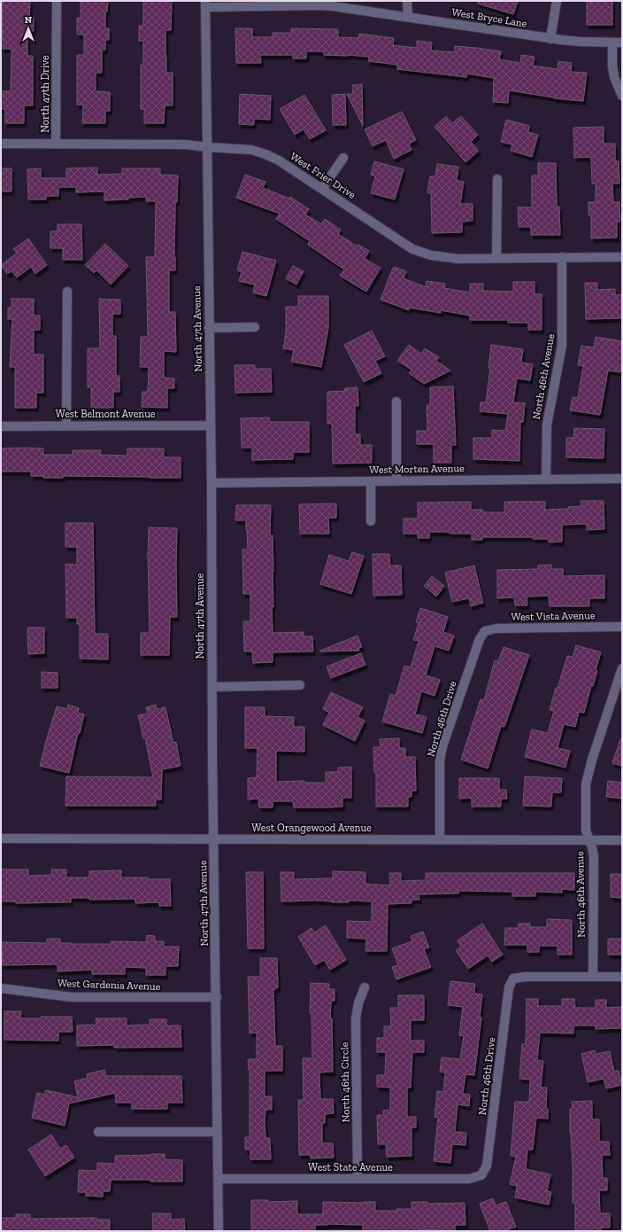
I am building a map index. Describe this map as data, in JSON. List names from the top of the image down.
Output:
{
  "streets": {
    "street": [
      "West Bryce Lane",
      "North 47th Drive",
      "West Frier Drive",
      "North 47th Avenue",
      "North 46th Avenue",
      "West Belmont Avenue",
      "West Morten Avenue",
      "West Vista Avenue",
      "North 46th Drive",
      "West Orangewood Avenue",
      "West Gardenia Avenue",
      "North 46th Circle",
      "West State Avenue"
    ]
  },
  "crossings": [
    ["West Bryce Lane", "North 47th Avenue"],
    ["North 47th Drive", "West Frier Drive"],
    ["West Frier Drive", "North 47th Avenue"],
    ["West Frier Drive", "North 46th Avenue"],
    ["North 47th Avenue", "West Belmont Avenue"],
    ["North 47th Avenue", "West Morten Avenue"],
    ["North 47th Avenue", "West Orangewood Avenue"],
    ["North 47th Avenue", "West Gardenia Avenue"],
    ["North 47th Avenue", "West State Avenue"],
    ["North 46th Avenue", "West Morten Avenue"],
    ["North 46th Avenue", "North 46th Drive"],
    ["North 46th Avenue", "West Orangewood Avenue"],
    ["West Vista Avenue", "North 46th Drive"],
    ["North 46th Drive", "West Orangewood Avenue"],
    ["North 46th Drive", "West State Avenue"],
    ["North 46th Circle", "West State Avenue"]
  ],
  "north": "top"
}
